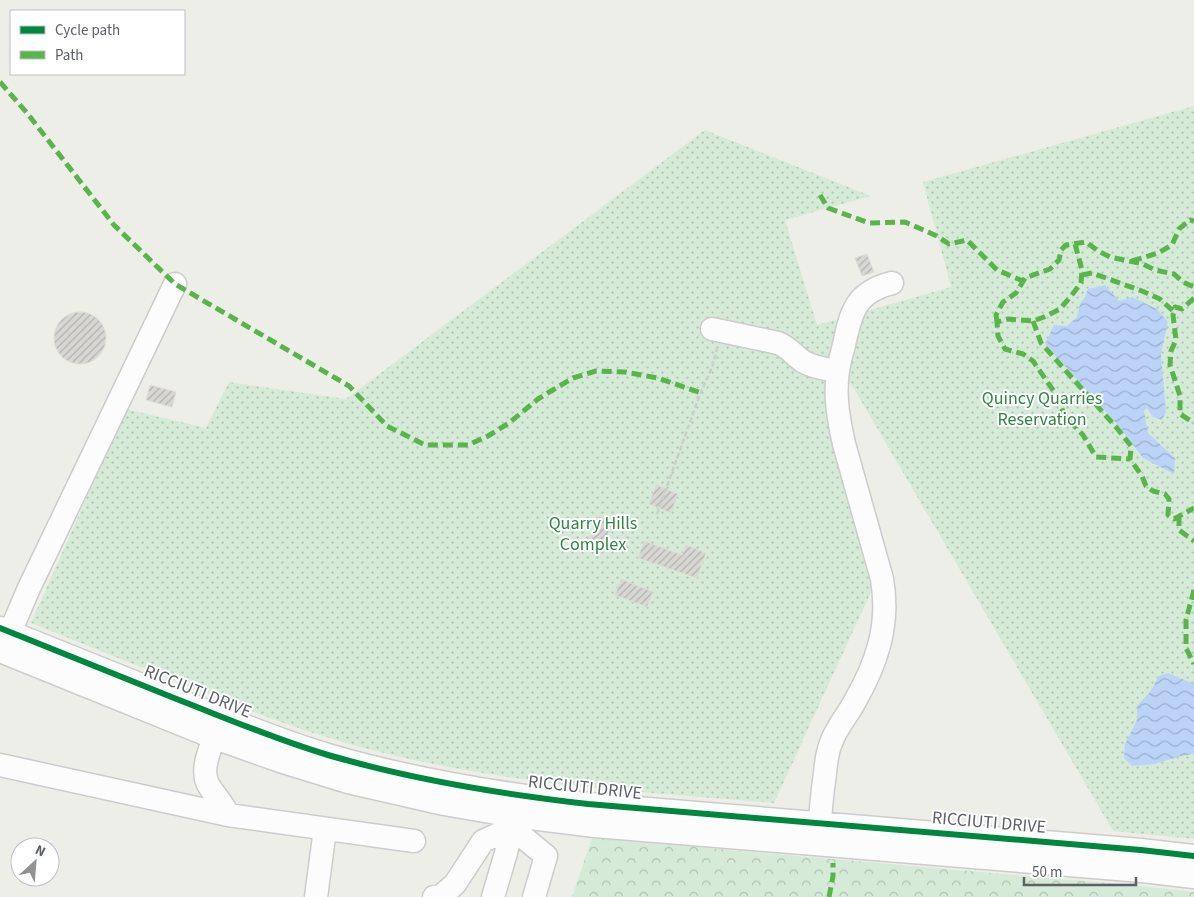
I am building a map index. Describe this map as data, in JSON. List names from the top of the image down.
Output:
{
  "streets": {
    "street": ["RICCIUTI DRIVE"]
  },
  "parks": ["Quincy Quarries Reservation", "Quarry Hills Complex"],
  "legend": ["Cycle path", "Path"],
  "scale_bar": "50 m",
  "north": "top right"
}
